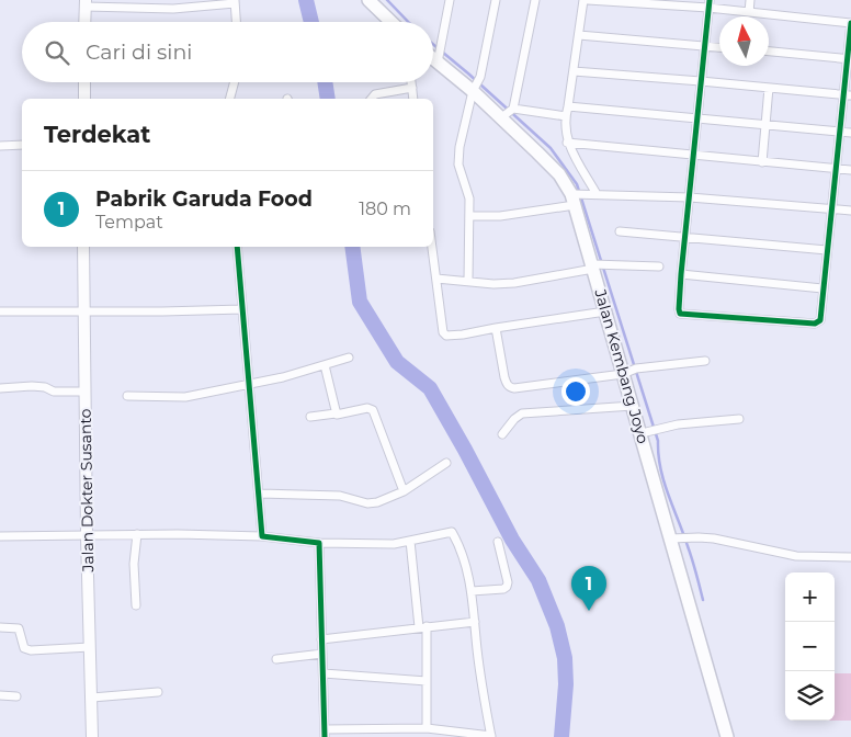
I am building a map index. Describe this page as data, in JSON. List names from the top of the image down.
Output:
{
  "streets": {
    "main road": ["Jalan Kembang Joyo", "Jalan Dokter Susanto"]
  },
  "north": "top",
  "page": {
    "search": "Cari di sini",
    "heading": "Terdekat",
    "list": [
      {
        "mark": "1",
        "name": "Pabrik Garuda Food",
        "note": "Tempat",
        "value": "180 m"
      }
    ],
    "pins": "1",
    "map_buttons": ["+", "−"]
  }
}
